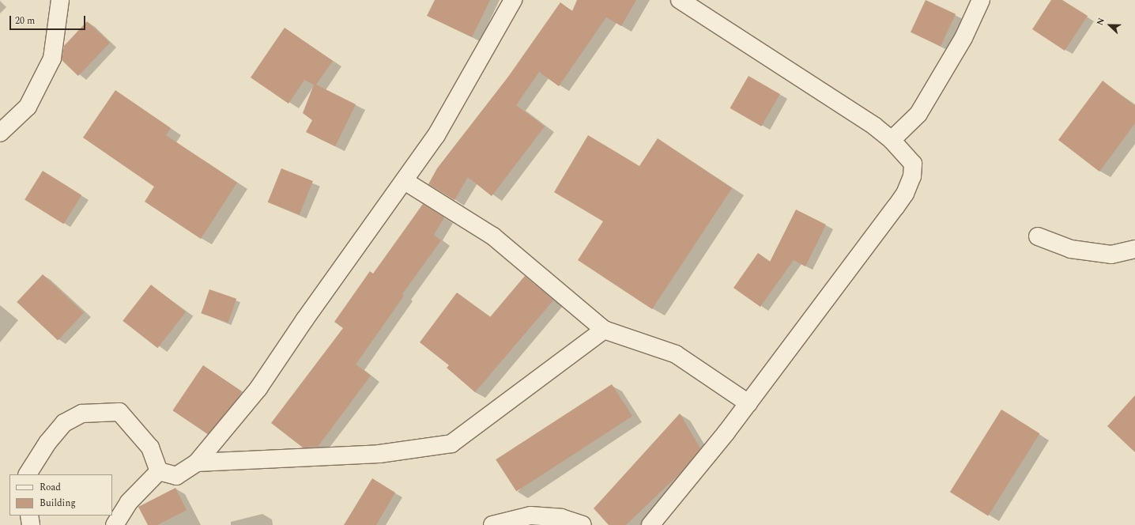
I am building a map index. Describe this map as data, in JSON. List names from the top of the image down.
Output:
{
  "legend": ["Road", "Building"],
  "scale_bar": "20 m",
  "north": "left"
}
